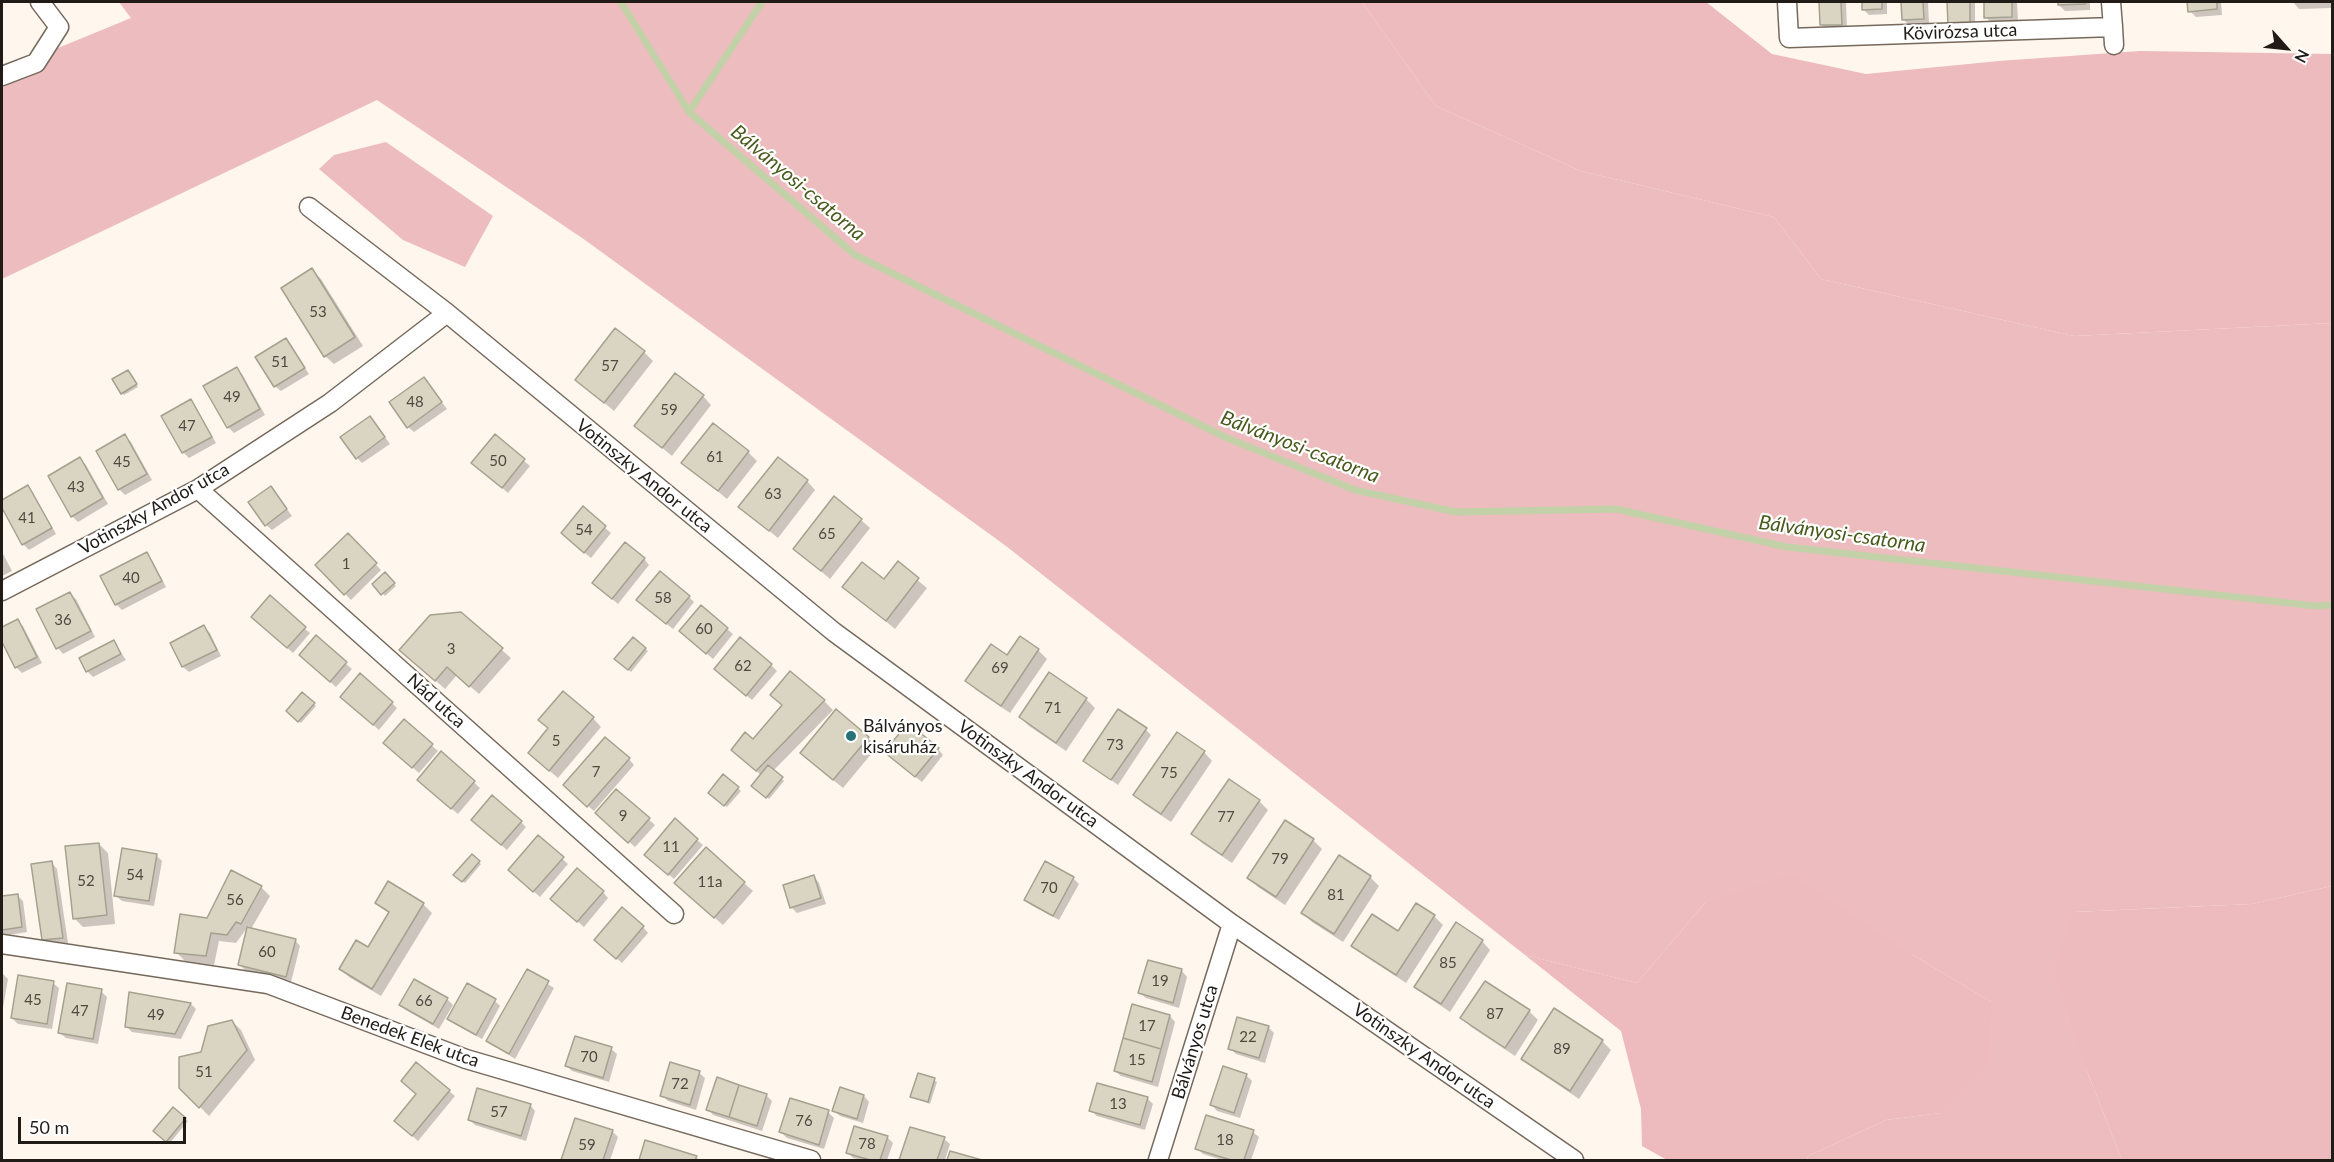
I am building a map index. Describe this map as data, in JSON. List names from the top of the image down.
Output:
{
  "streets": {
    "street": [
      "Kövirózsa utca",
      "Votinszky Andor utca",
      "Nád utca",
      "Benedek Elek utca",
      "Bálványos utca"
    ]
  },
  "crossings": [
    ["Votinszky Andor utca", "Nád utca"],
    ["Votinszky Andor utca", "Bálványos utca"]
  ],
  "water": ["Bálványosi-csatorna"],
  "places": ["Bálványos kisáruház"],
  "house_numbers": [
    "53",
    "51",
    "57",
    "49",
    "48",
    "59",
    "47",
    "61",
    "50",
    "45",
    "43",
    "63",
    "41",
    "54",
    "65",
    "1",
    "40",
    "58",
    "36",
    "60",
    "3",
    "62",
    "69",
    "71",
    "5",
    "73",
    "7",
    "75",
    "9",
    "77",
    "11",
    "79",
    "54",
    "52",
    "11a",
    "70",
    "81",
    "56",
    "60",
    "85",
    "19",
    "45",
    "66",
    "47",
    "87",
    "49",
    "17",
    "22",
    "89",
    "70",
    "15",
    "51",
    "72",
    "13",
    "57",
    "76",
    "18",
    "78",
    "59"
  ],
  "scale_bar": "50 m",
  "north": "bottom right"
}
